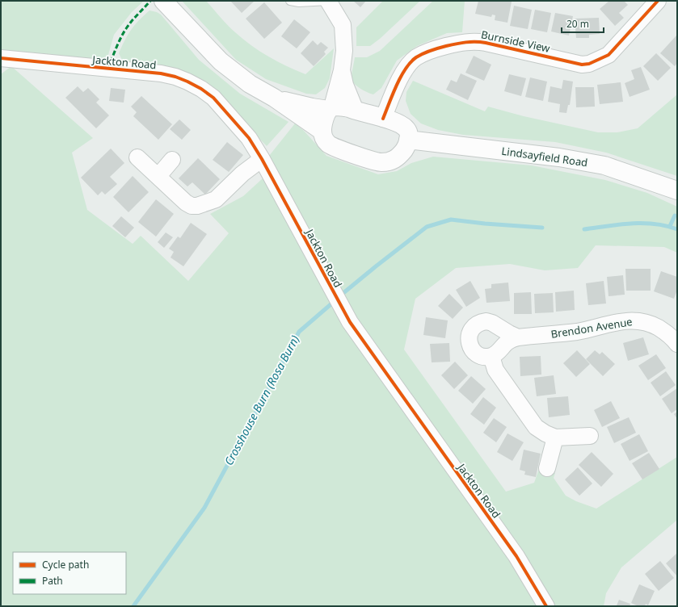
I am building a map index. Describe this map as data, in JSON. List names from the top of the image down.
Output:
{
  "streets": {
    "street": [
      "Burnside View",
      "Jackton Road",
      "Lindsayfield Road",
      "Brendon Avenue"
    ]
  },
  "water": ["Crosshouse Burn (Rosa Burn)"],
  "legend": ["Cycle path", "Path"],
  "scale_bar": "20 m"
}
